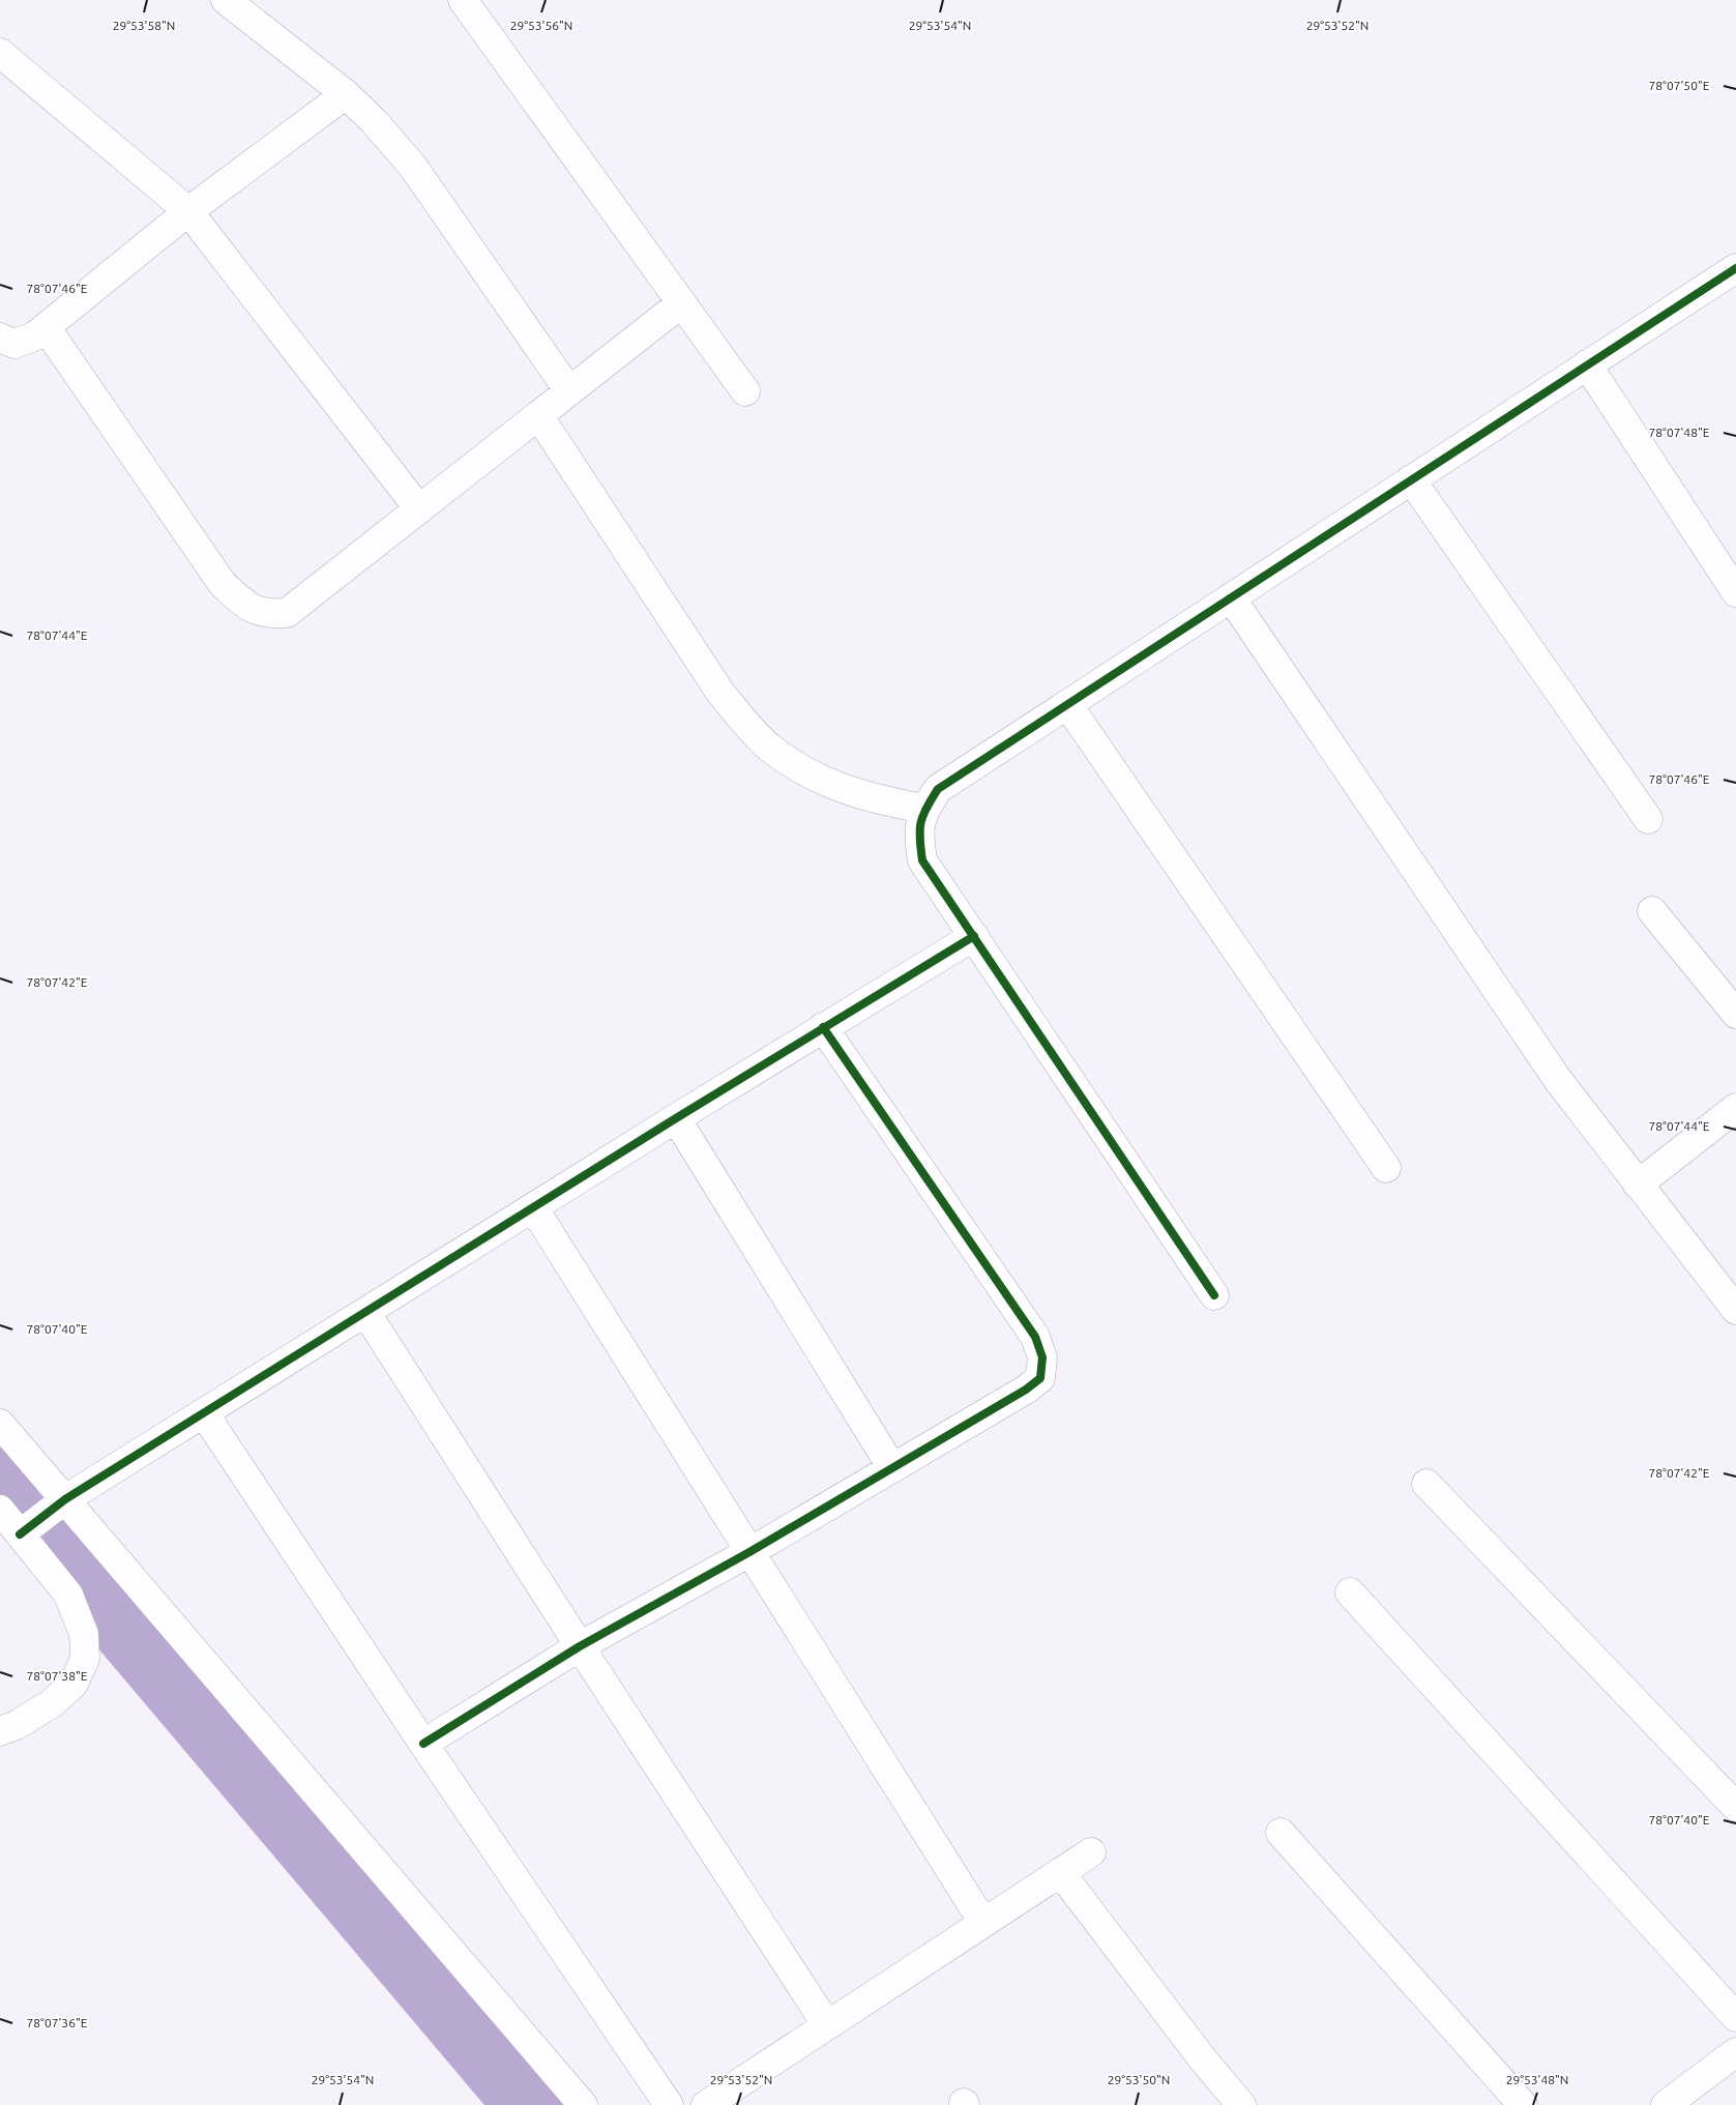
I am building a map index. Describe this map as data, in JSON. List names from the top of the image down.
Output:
{
  "coordinates": [
    "29°53'58\"N",
    "29°53'56\"N",
    "29°53'54\"N",
    "29°53'52\"N",
    "78°07'50\"E",
    "78°07'46\"E",
    "78°07'48\"E",
    "78°07'44\"E",
    "78°07'42\"E",
    "78°07'40\"E",
    "78°07'38\"E",
    "78°07'36\"E",
    "29°53'50\"N",
    "29°53'48\"N"
  ]
}
